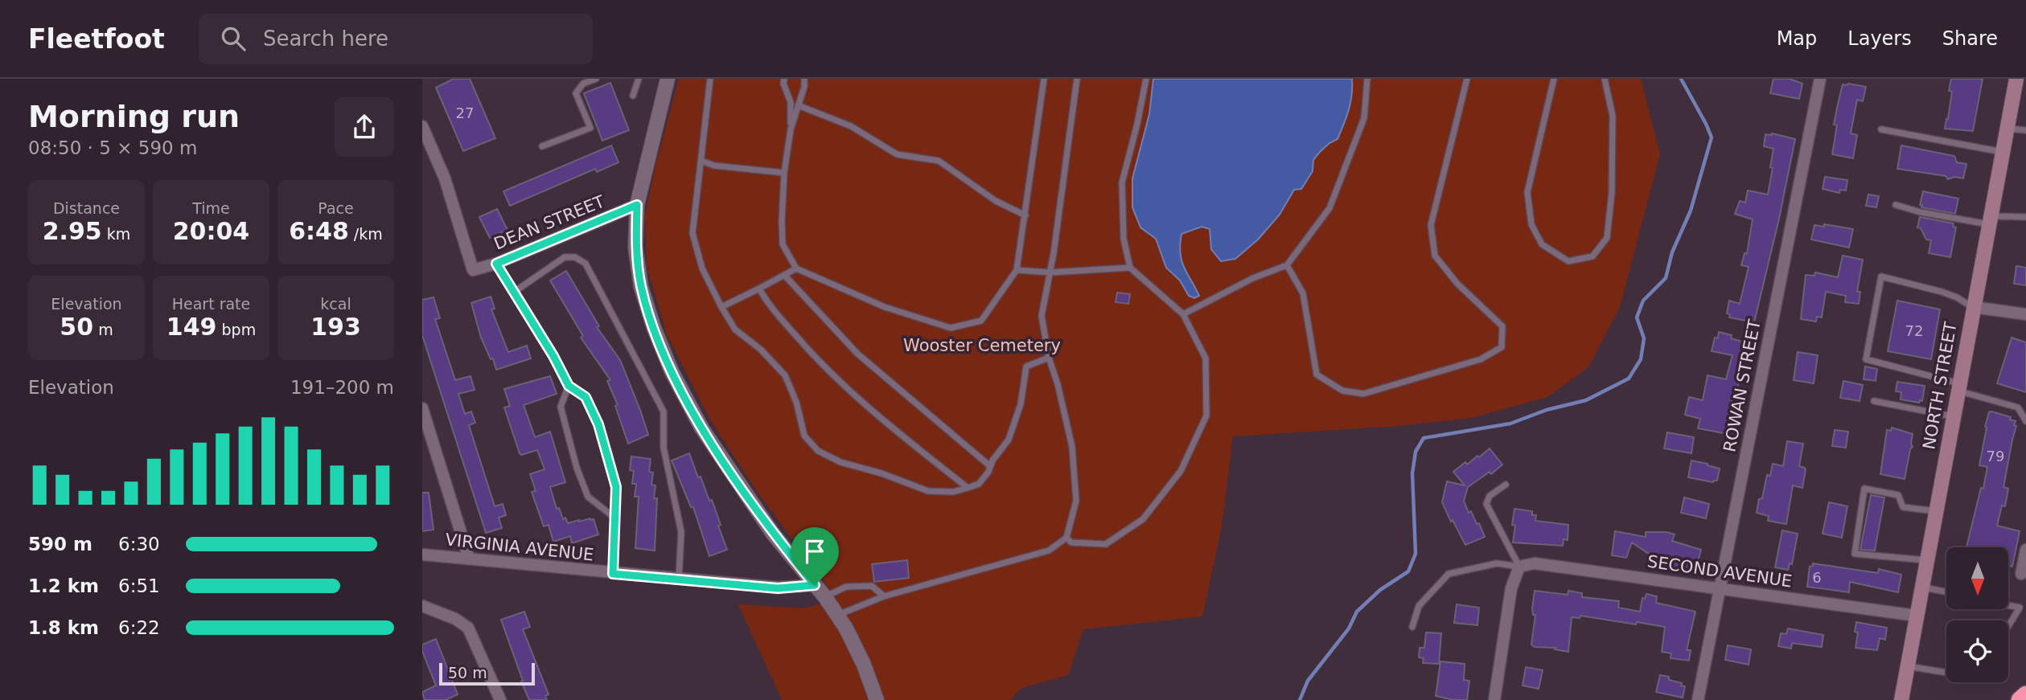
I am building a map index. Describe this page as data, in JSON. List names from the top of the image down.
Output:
{
  "streets": {
    "main road": ["NORTH STREET"],
    "street": [
      "DEAN STREET",
      "ROWAN STREET",
      "VIRGINIA AVENUE",
      "SECOND AVENUE"
    ]
  },
  "crossings": [
    ["ROWAN STREET", "SECOND AVENUE"],
    ["NORTH STREET", "SECOND AVENUE"]
  ],
  "parks": ["Wooster Cemetery"],
  "house_numbers": [
    "27",
    "72",
    "79",
    "6"
  ],
  "scale_bar": "50 m",
  "north": "bottom",
  "page": {
    "header": "Fleetfoot",
    "search": "Search here",
    "nav": ["Map", "Layers", "Share"],
    "heading": ["Morning run", "08:50 · 5 × 590 m"],
    "stats": [
      ["Distance", "2.95 km"],
      ["Time", "20:04"],
      ["Pace", "6:48 /km"],
      ["Elevation", "50 m"],
      ["Heart rate", "149 bpm"],
      ["kcal", "193"]
    ],
    "chart": ["Elevation", "191–200 m"],
    "list": [
      {
        "name": "590 m",
        "note": "6:30"
      },
      {
        "name": "1.2 km",
        "note": "6:51"
      },
      {
        "name": "1.8 km",
        "note": "6:22"
      }
    ],
    "scale": "50 m"
  }
}
